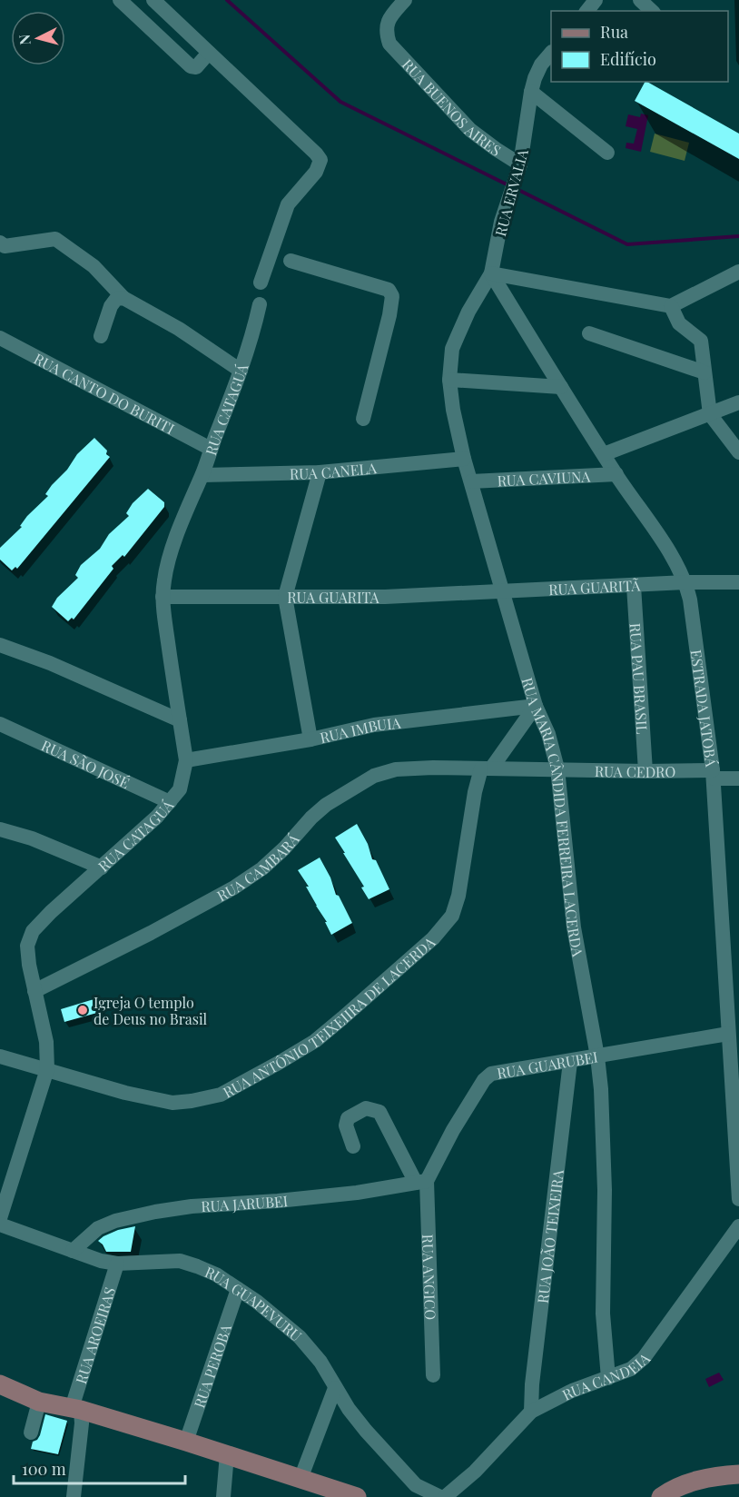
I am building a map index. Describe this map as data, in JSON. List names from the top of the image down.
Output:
{
  "streets": {
    "street": [
      "RUA BUENOS AIRES",
      "RUA ERVALIA",
      "RUA CANTO DO BURITI",
      "RUA CATAGUÁ",
      "RUA CANELA",
      "RUA CAVIUNA",
      "RUA GUARITÃ",
      "RUA GUARITA",
      "RUA PAU BRASIL",
      "ESTRADA JATOBÁ",
      "RUA IMBUIA",
      "RUA SÃO JOSÉ",
      "RUA CEDRO",
      "RUA MARIA CÂNDIDA FERREIRA LACERDA",
      "RUA CAMBARÁ",
      "RUA ANTÔNIO TEIXEIIRA DE LACERDA",
      "RUA GUARUBEI",
      "RUA JARUBEI",
      "RUA JOÃO TEIXEIRA",
      "RUA ANGICO",
      "RUA GUAPEVURU",
      "RUA AROEIRAS",
      "RUA PEROBA",
      "RUA CANDEIA"
    ]
  },
  "crossings": [
    ["RUA BUENOS AIRES", "RUA ERVALIA"],
    ["RUA ERVALIA", "ESTRADA JATOBÁ"],
    ["RUA ERVALIA", "RUA MARIA CÂNDIDA FERREIRA LACERDA"],
    ["RUA CANTO DO BURITI", "RUA CATAGUÁ"],
    ["RUA CATAGUÁ", "RUA CANELA"],
    ["RUA CATAGUÁ", "RUA GUARITA"],
    ["RUA CATAGUÁ", "RUA IMBUIA"],
    ["RUA CATAGUÁ", "RUA SÃO JOSÉ"],
    ["RUA CATAGUÁ", "RUA CAMBARÁ"],
    ["RUA CATAGUÁ", "RUA ANTÔNIO TEIXEIIRA DE LACERDA"],
    ["RUA CANELA", "RUA MARIA CÂNDIDA FERREIRA LACERDA"],
    ["RUA CAVIUNA", "ESTRADA JATOBÁ"],
    ["RUA CAVIUNA", "RUA MARIA CÂNDIDA FERREIRA LACERDA"],
    ["RUA GUARITÃ", "RUA GUARITA"],
    ["RUA GUARITÃ", "RUA PAU BRASIL"],
    ["RUA GUARITÃ", "ESTRADA JATOBÁ"],
    ["RUA GUARITÃ", "RUA MARIA CÂNDIDA FERREIRA LACERDA"],
    ["RUA GUARITA", "RUA MARIA CÂNDIDA FERREIRA LACERDA"],
    ["RUA PAU BRASIL", "RUA CEDRO"],
    ["ESTRADA JATOBÁ", "RUA CEDRO"],
    ["ESTRADA JATOBÁ", "RUA MARIA CÂNDIDA FERREIRA LACERDA"],
    ["ESTRADA JATOBÁ", "RUA GUARUBEI"],
    ["RUA IMBUIA", "RUA MARIA CÂNDIDA FERREIRA LACERDA"],
    ["RUA CEDRO", "RUA MARIA CÂNDIDA FERREIRA LACERDA"],
    ["RUA CEDRO", "RUA CAMBARÁ"],
    ["RUA MARIA CÂNDIDA FERREIRA LACERDA", "RUA CAMBARÁ"],
    ["RUA MARIA CÂNDIDA FERREIRA LACERDA", "RUA GUARUBEI"],
    ["RUA MARIA CÂNDIDA FERREIRA LACERDA", "RUA CANDEIA"],
    ["RUA CAMBARÁ", "RUA ANTÔNIO TEIXEIIRA DE LACERDA"],
    ["RUA GUARUBEI", "RUA JARUBEI"],
    ["RUA GUARUBEI", "RUA JOÃO TEIXEIRA"],
    ["RUA GUARUBEI", "RUA ANGICO"],
    ["RUA JARUBEI", "RUA ANGICO"],
    ["RUA JARUBEI", "RUA GUAPEVURU"],
    ["RUA JOÃO TEIXEIRA", "RUA CANDEIA"],
    ["RUA GUAPEVURU", "RUA AROEIRAS"],
    ["RUA GUAPEVURU", "RUA PEROBA"]
  ],
  "places": ["Igreja O templo de Deus no Brasil"],
  "legend": ["Rua", "Edifício"],
  "scale_bar": "100 m",
  "north": "left"
}
